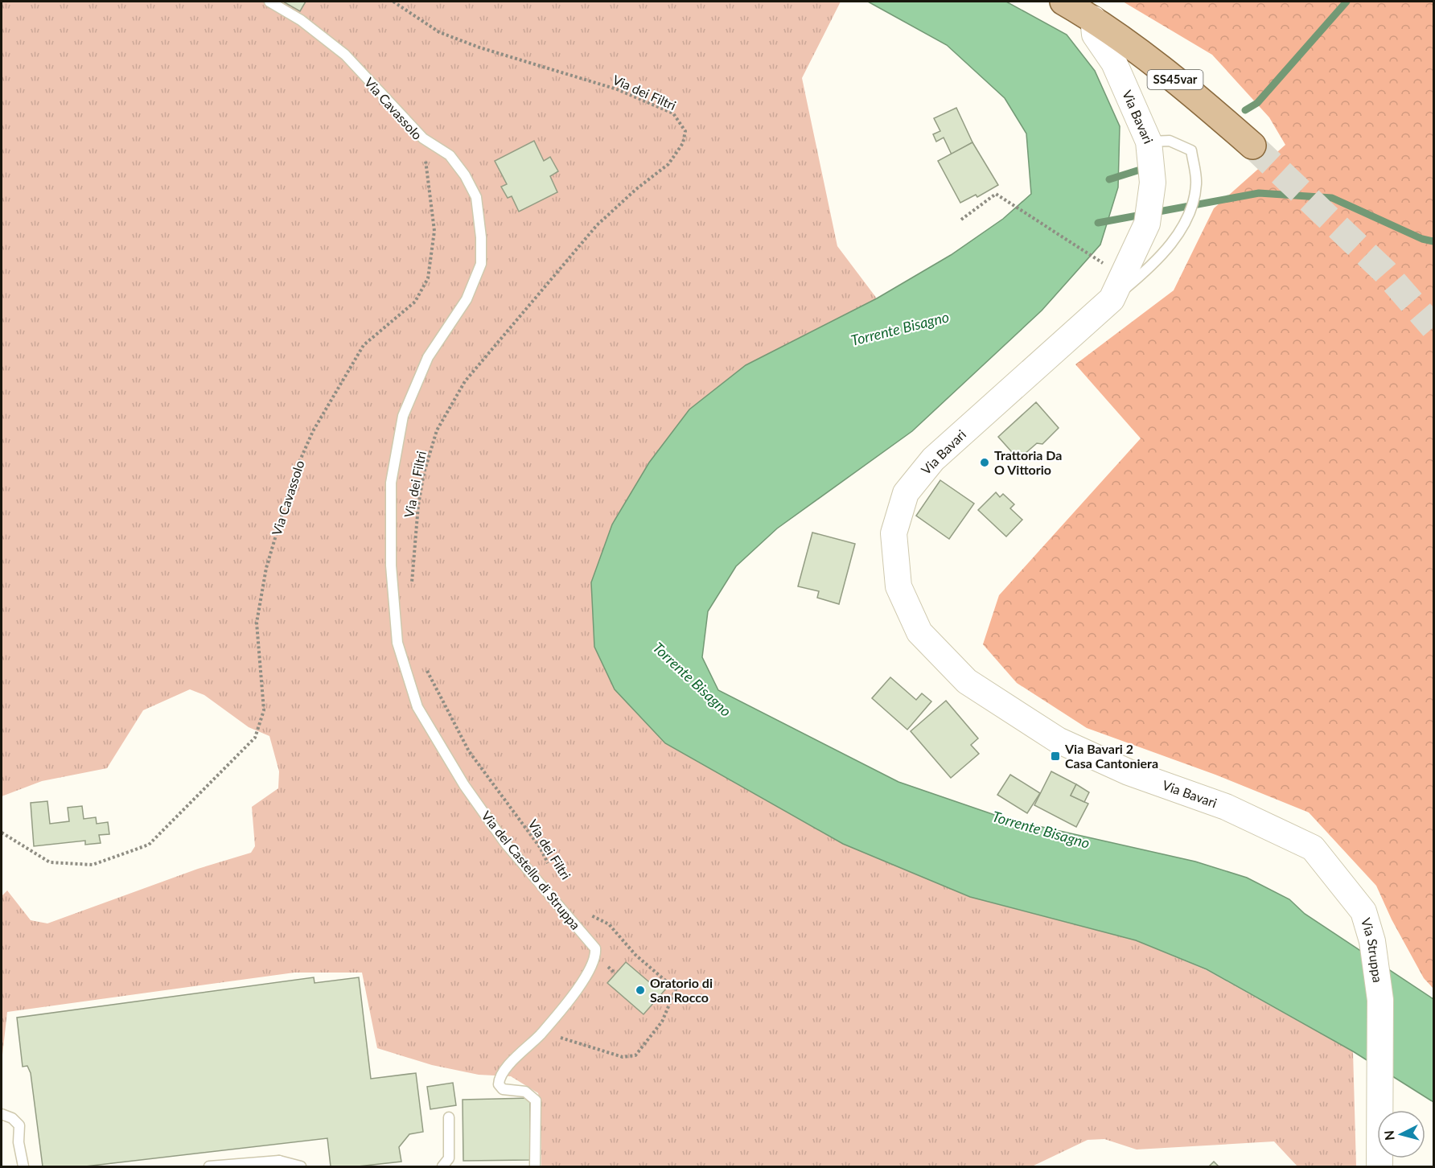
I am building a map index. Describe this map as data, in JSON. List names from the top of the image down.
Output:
{
  "streets": {
    "main road": ["SS45var"],
    "street": ["Via Bavari", "Via Struppa"],
    "lane": ["Via Cavassolo", "Via del Castello di Struppa"],
    "path": ["Via dei Filtri"]
  },
  "crossings": [
    ["SS45var", "Via Bavari"],
    ["Via Cavassolo", "Via del Castello di Struppa"],
    ["Via Bavari", "Via Struppa"]
  ],
  "water": ["Torrente Bisagno"],
  "places": {
    "other": ["Trattoria Da O Vittorio", "Oratorio di San Rocco"],
    "transit": ["Via Bavari 2 Casa Cantoniera"]
  },
  "north": "left"
}
